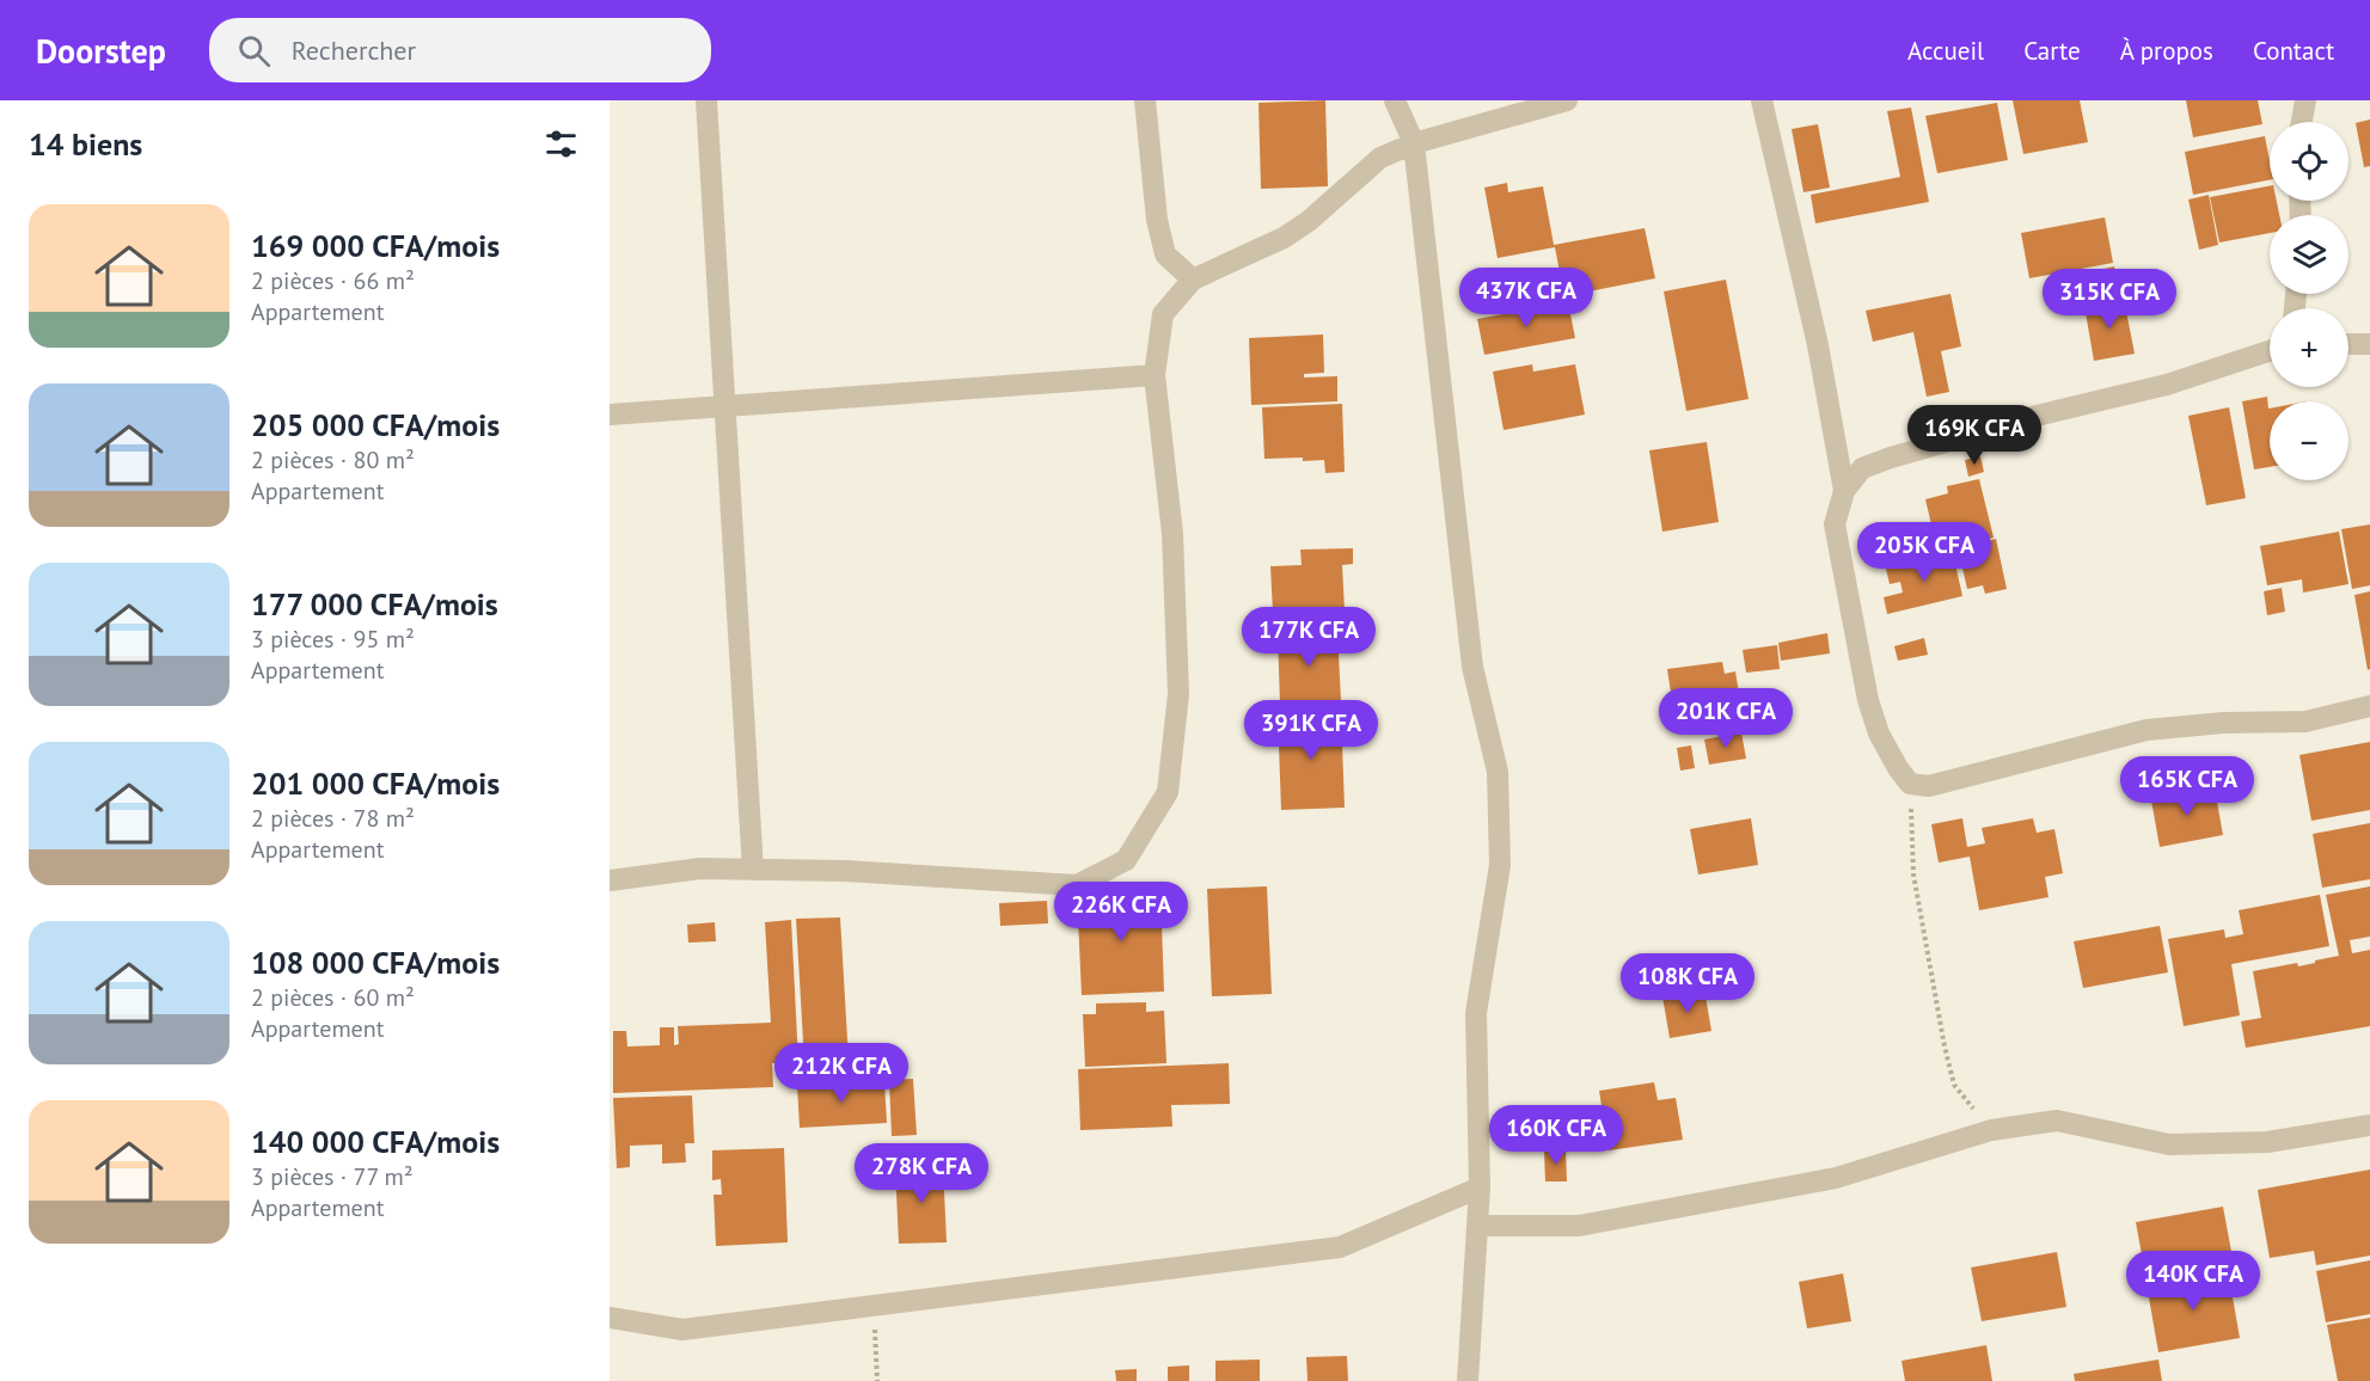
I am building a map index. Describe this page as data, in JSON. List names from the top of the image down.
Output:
{
  "page": {
    "header": "Doorstep",
    "search": "Rechercher",
    "nav": [
      "Accueil",
      "Carte",
      "À propos",
      "Contact"
    ],
    "heading": "14 biens",
    "map_buttons": ["+", "−"],
    "list": [
      {
        "name": "169 000 CFA/mois",
        "note": "2 pièces · 66 m² · Appartement"
      },
      {
        "name": "205 000 CFA/mois",
        "note": "2 pièces · 80 m² · Appartement"
      },
      {
        "name": "177 000 CFA/mois",
        "note": "3 pièces · 95 m² · Appartement"
      },
      {
        "name": "201 000 CFA/mois",
        "note": "2 pièces · 78 m² · Appartement"
      },
      {
        "name": "108 000 CFA/mois",
        "note": "2 pièces · 60 m² · Appartement"
      },
      {
        "name": "140 000 CFA/mois",
        "note": "3 pièces · 77 m² · Appartement"
      }
    ],
    "price": [
      "437K CFA",
      "315K CFA",
      "169K CFA",
      "205K CFA",
      "177K CFA",
      "201K CFA",
      "391K CFA",
      "165K CFA",
      "226K CFA",
      "108K CFA",
      "212K CFA",
      "160K CFA",
      "278K CFA",
      "140K CFA"
    ]
  }
}
